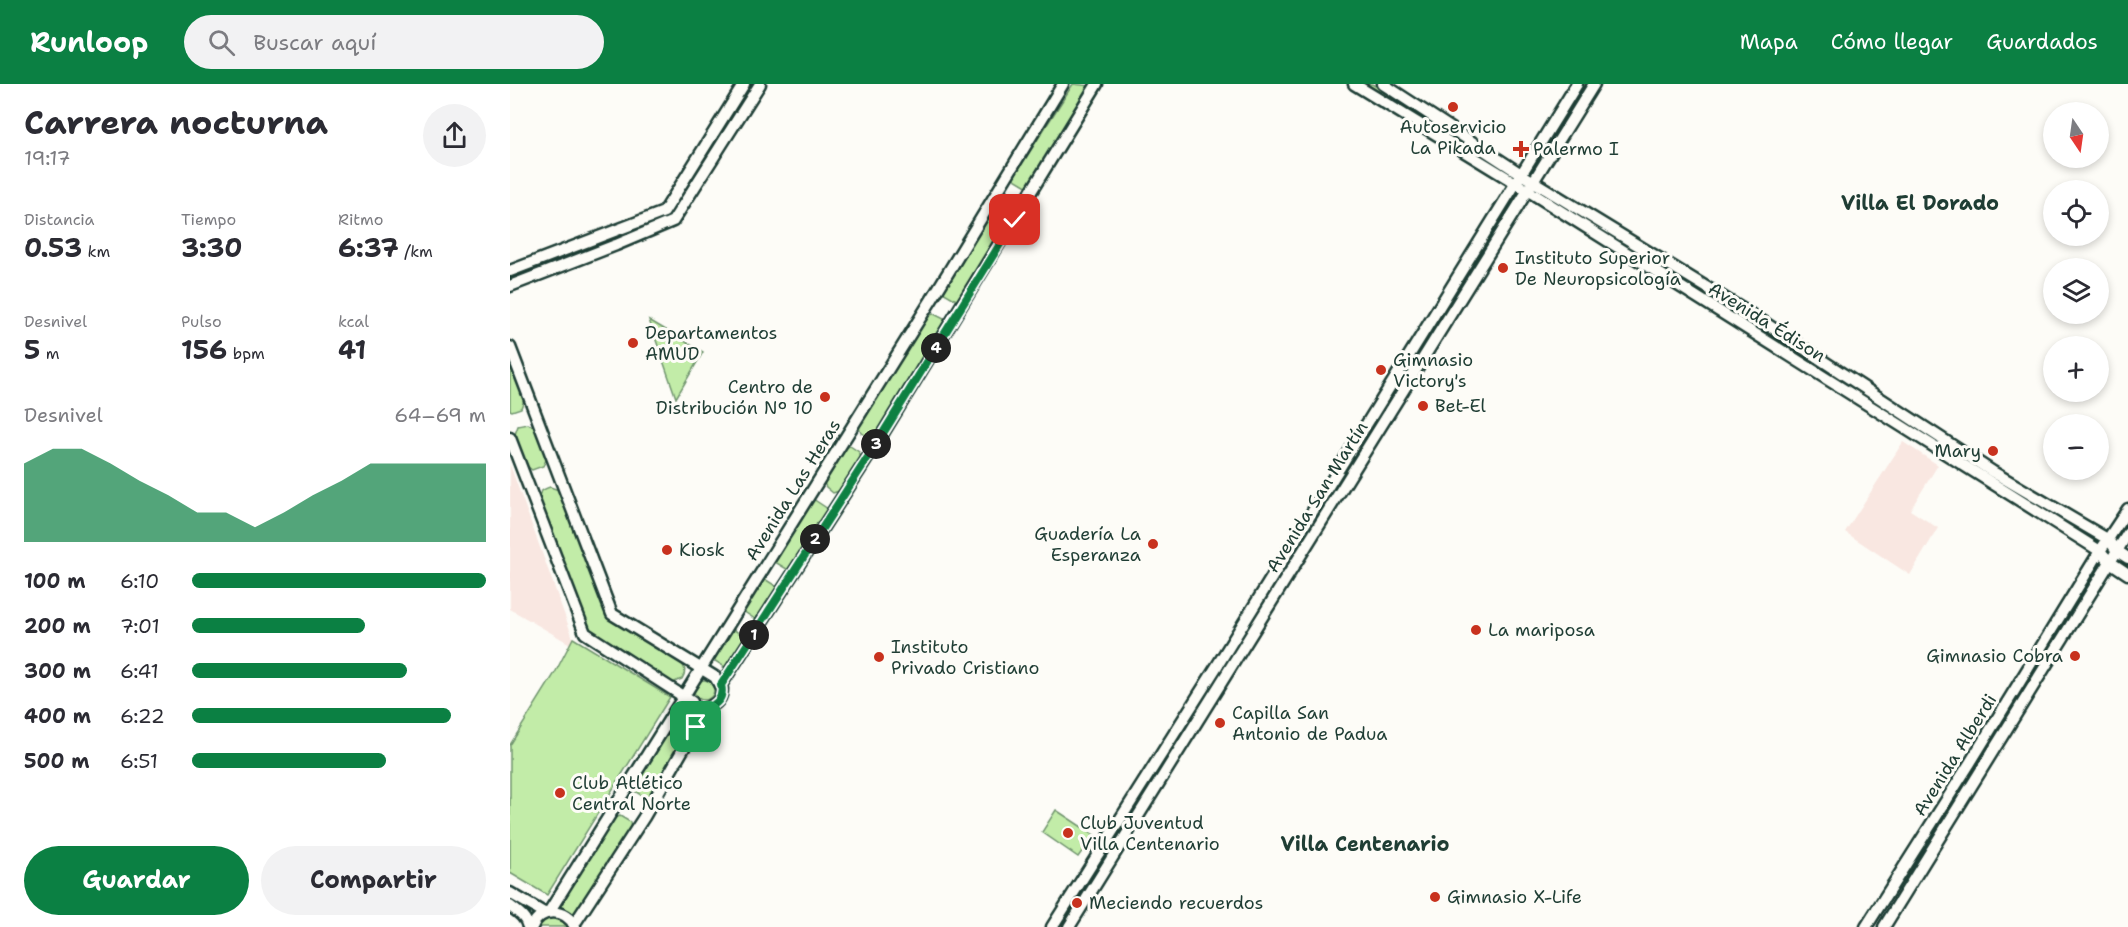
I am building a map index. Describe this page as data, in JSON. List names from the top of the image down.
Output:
{
  "streets": {
    "main road": [
      "Avenida Édison",
      "Avenida Las Heras",
      "Avenida San Martín",
      "Avenida Alberdi"
    ]
  },
  "crossings": [
    ["Avenida Édison", "Avenida San Martín"],
    ["Avenida Édison", "Avenida Alberdi"]
  ],
  "districts": ["Villa El Dorado", "Villa Centenario"],
  "places": {
    "other": [
      "Autoservicio La Pikada",
      "Instituto Superior De Neuropsicología",
      "Departamentos AMUD",
      "Gimnasio Victory's",
      "Centro de Distribución Nº 10",
      "Bet-El",
      "Mary",
      "Guadería La Esperanza",
      "Kiosk",
      "La mariposa",
      "Gimnasio Cobra",
      "Instituto Privado Cristiano",
      "Capilla San Antonio de Padua",
      "Club Atlético Central Norte",
      "Club Juventud Villa Centenario",
      "Gimnasio X-Life",
      "Meciendo recuerdos"
    ],
    "health": ["Palermo I"]
  },
  "north": "bottom",
  "page": {
    "header": "Runloop",
    "search": "Buscar aquí",
    "nav": ["Mapa", "Cómo llegar", "Guardados"],
    "heading": ["Carrera nocturna", "19:17"],
    "map_buttons": ["+", "−"],
    "stats": [
      ["Distancia", "0.53 km"],
      ["Tiempo", "3:30"],
      ["Ritmo", "6:37 /km"],
      ["Desnivel", "5 m"],
      ["Pulso", "156 bpm"],
      ["kcal", "41"]
    ],
    "pins": [
      "4",
      "3",
      "2",
      "1"
    ],
    "chart": ["Desnivel", "64–69 m"],
    "list": [
      {
        "name": "100 m",
        "note": "6:10"
      },
      {
        "name": "200 m",
        "note": "7:01"
      },
      {
        "name": "300 m",
        "note": "6:41"
      },
      {
        "name": "400 m",
        "note": "6:22"
      },
      {
        "name": "500 m",
        "note": "6:51"
      }
    ],
    "buttons": ["Guardar", "Compartir"]
  }
}
